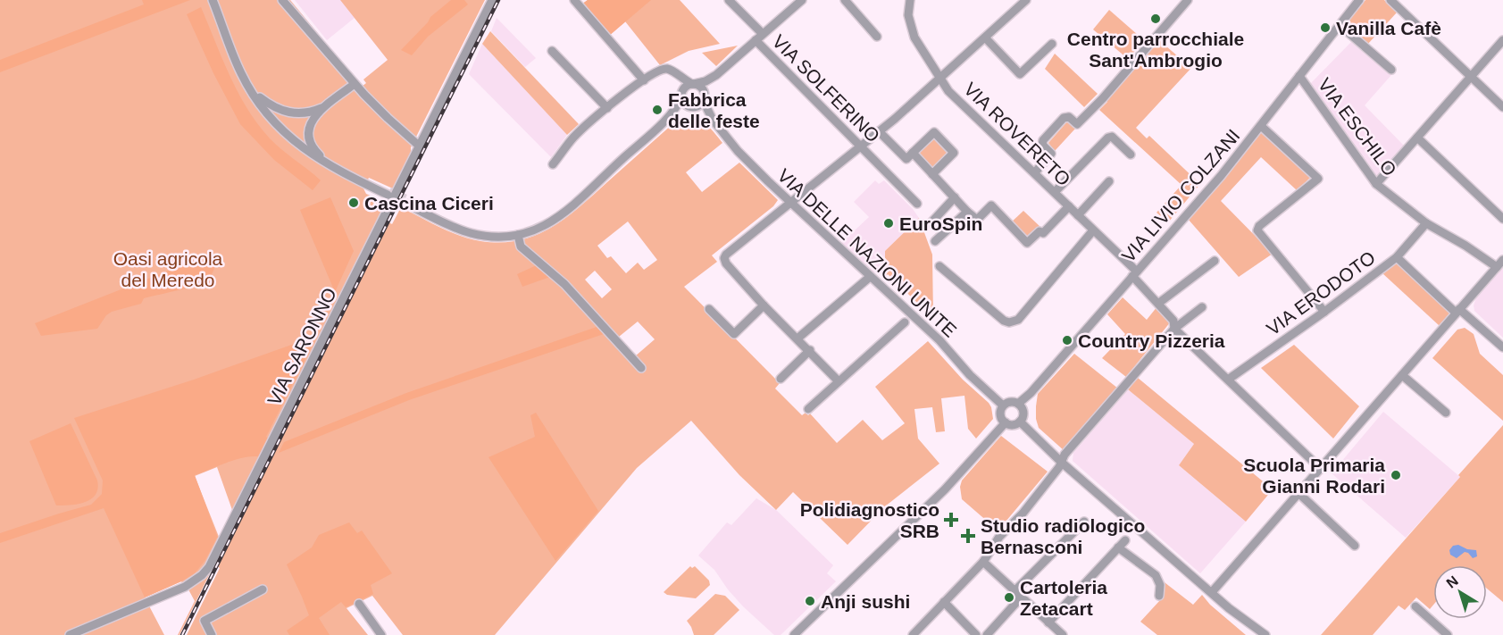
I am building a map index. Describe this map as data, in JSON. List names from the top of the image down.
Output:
{
  "streets": {
    "street": [
      "VIA SOLFERINO",
      "VIA ESCHILO",
      "VIA ROVERETO",
      "VIA LIVIO COLZANI",
      "VIA DELLE NAZIONI UNITE",
      "VIA ERODOTO",
      "VIA SARONNO"
    ]
  },
  "crossings": [
    ["VIA ESCHILO", "VIA LIVIO COLZANI"],
    ["VIA ESCHILO", "VIA ERODOTO"],
    ["VIA ROVERETO", "VIA LIVIO COLZANI"],
    ["VIA ROVERETO", "VIA ERODOTO"],
    ["VIA LIVIO COLZANI", "VIA DELLE NAZIONI UNITE"]
  ],
  "parks": ["Oasi agricola del Meredo"],
  "places": {
    "other": [
      "Centro parrocchiale Sant'Ambrogio",
      "Vanilla Cafè",
      "Fabbrica delle feste",
      "Cascina Ciceri",
      "EuroSpin",
      "Country Pizzeria",
      "Scuola Primaria Gianni Rodari",
      "Cartoleria Zetacart",
      "Anji sushi"
    ],
    "health": ["Polidiagnostico SRB", "Studio radiologico Bernasconi"]
  },
  "north": "top left"
}
